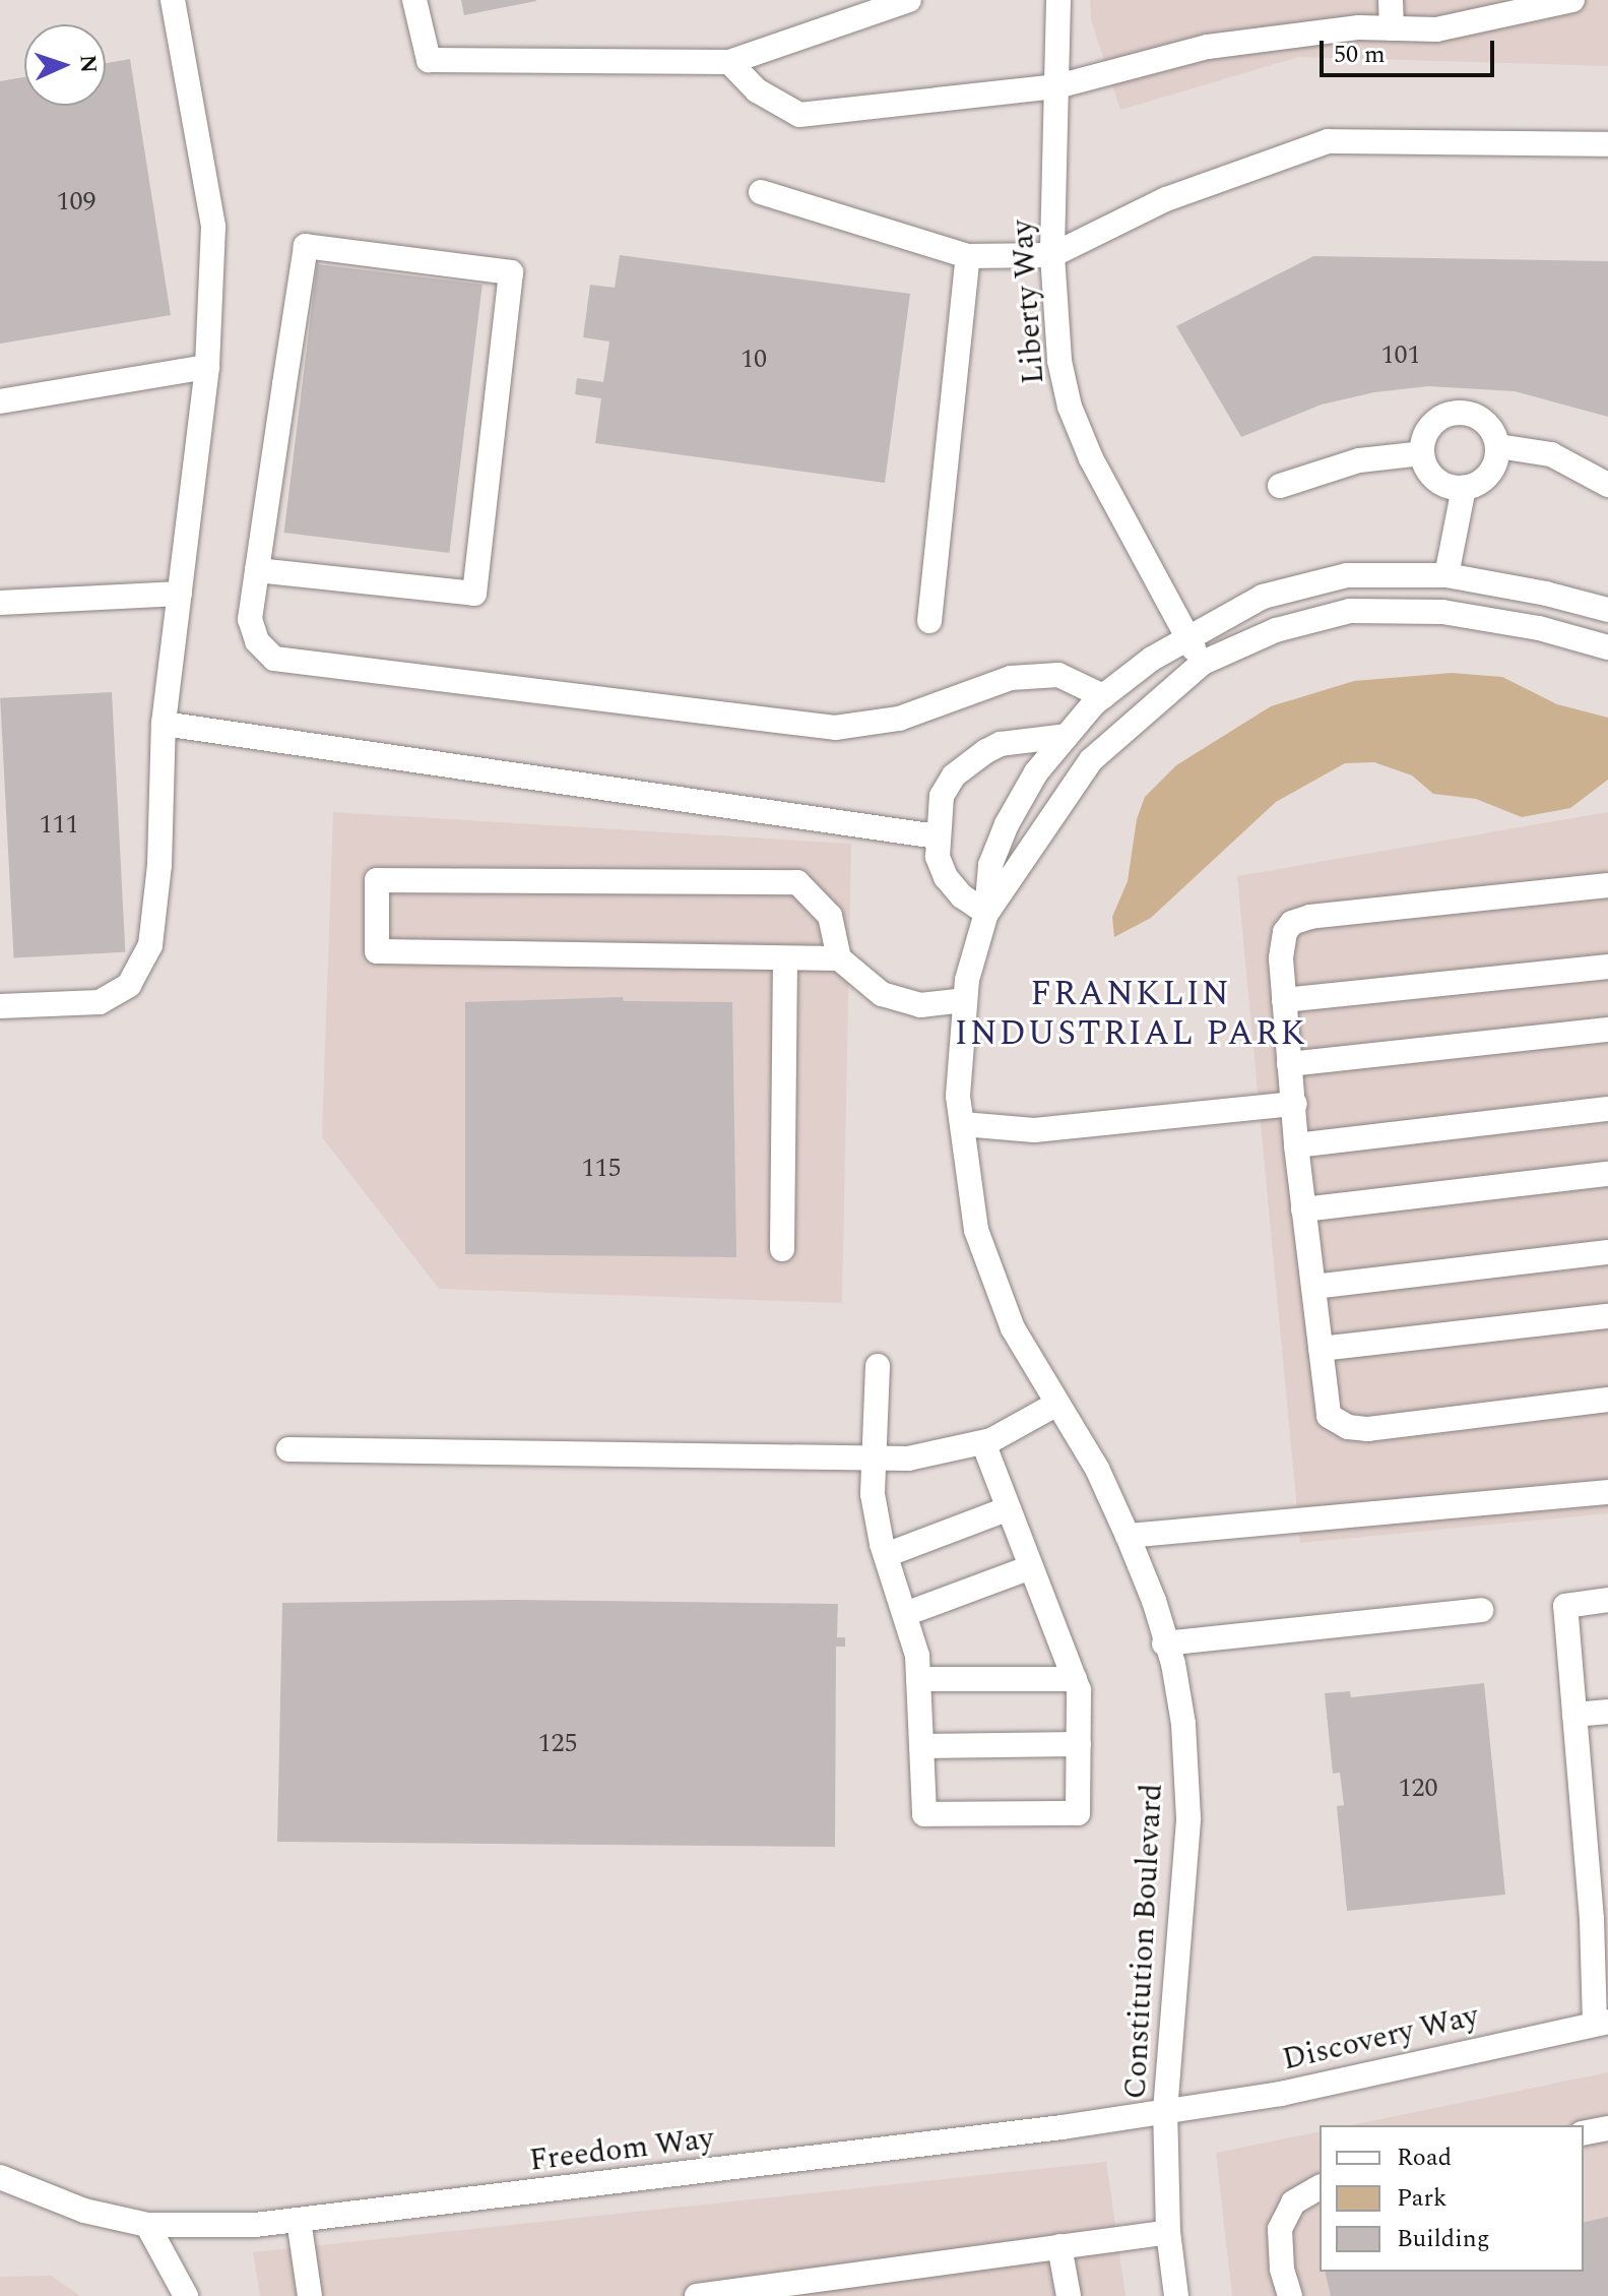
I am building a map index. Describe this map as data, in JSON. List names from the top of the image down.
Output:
{
  "streets": {
    "street": [
      "Liberty Way",
      "Constitution Boulevard",
      "Discovery Way",
      "Freedom Way"
    ]
  },
  "crossings": [
    ["Liberty Way", "Constitution Boulevard"],
    ["Constitution Boulevard", "Discovery Way"],
    ["Constitution Boulevard", "Freedom Way"],
    ["Discovery Way", "Freedom Way"]
  ],
  "districts": ["FRANKLIN INDUSTRIAL PARK"],
  "house_numbers": [
    "109",
    "101",
    "10",
    "111",
    "115",
    "125",
    "120"
  ],
  "legend": ["Road", "Park", "Building"],
  "scale_bar": "50 m",
  "north": "right"
}
